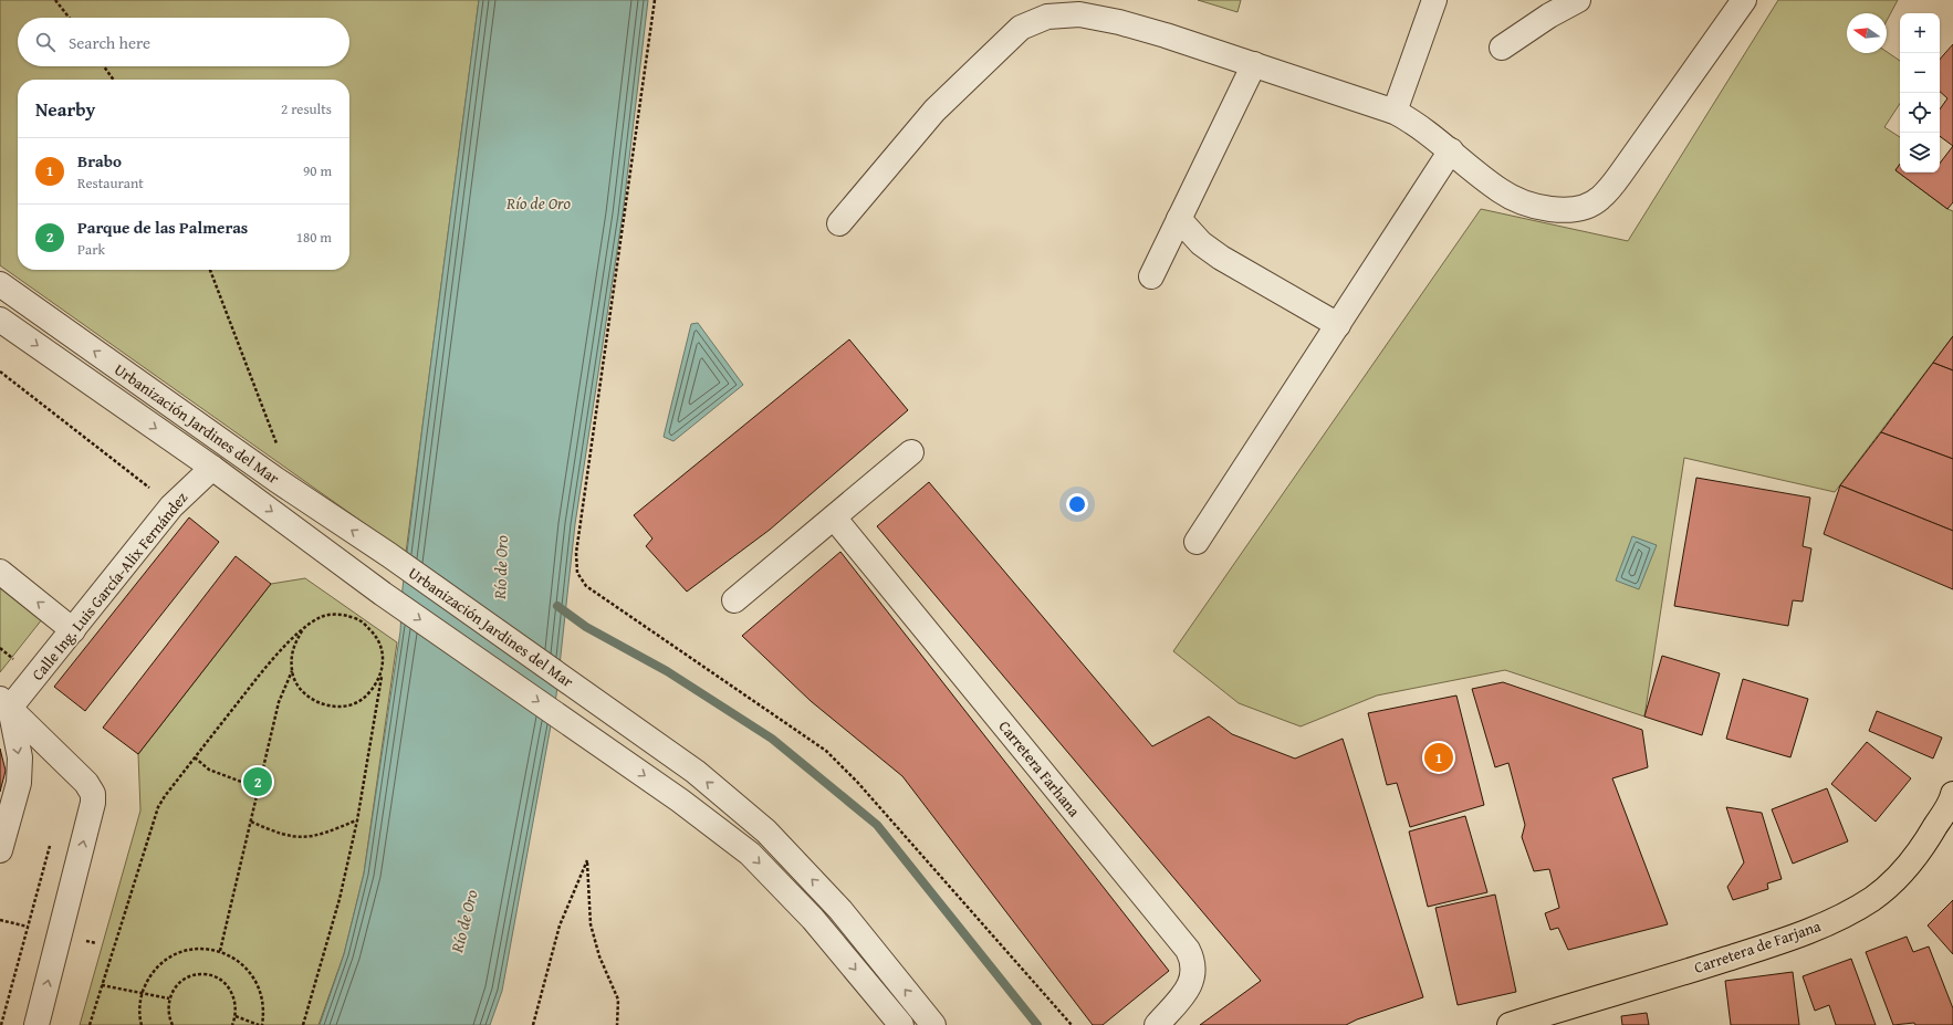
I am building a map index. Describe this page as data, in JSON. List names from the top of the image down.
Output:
{
  "streets": {
    "main road": ["Carretera de Farjana"],
    "street": ["Urbanización Jardines del Mar", "Calle Ing. Luis García-Alix Fernández", "Carretera Farhana"]
  },
  "crossings": [
    ["Urbanización Jardines del Mar", "Calle Ing. Luis García-Alix Fernández"]
  ],
  "water": ["Río de Oro"],
  "north": "left",
  "page": {
    "map_buttons": ["+", "−"],
    "search": "Search here",
    "heading": ["Nearby", "2 results"],
    "list": [
      {
        "mark": "1",
        "name": "Brabo",
        "note": "Restaurant",
        "value": "90 m"
      },
      {
        "mark": "2",
        "name": "Parque de las Palmeras",
        "note": "Park",
        "value": "180 m"
      }
    ],
    "pins": ["1", "2"]
  }
}
